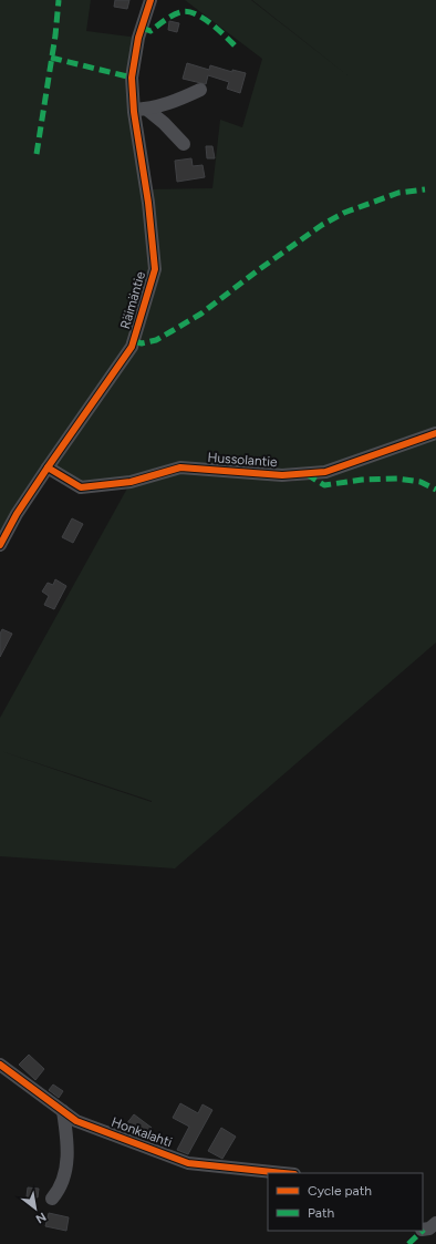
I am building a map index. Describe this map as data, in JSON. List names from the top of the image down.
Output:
{
  "streets": {
    "street": ["Räimäntie", "Hussolantie", "Honkalahti"]
  },
  "crossings": [
    ["Räimäntie", "Hussolantie"]
  ],
  "legend": ["Cycle path", "Path"],
  "north": "bottom right"
}
